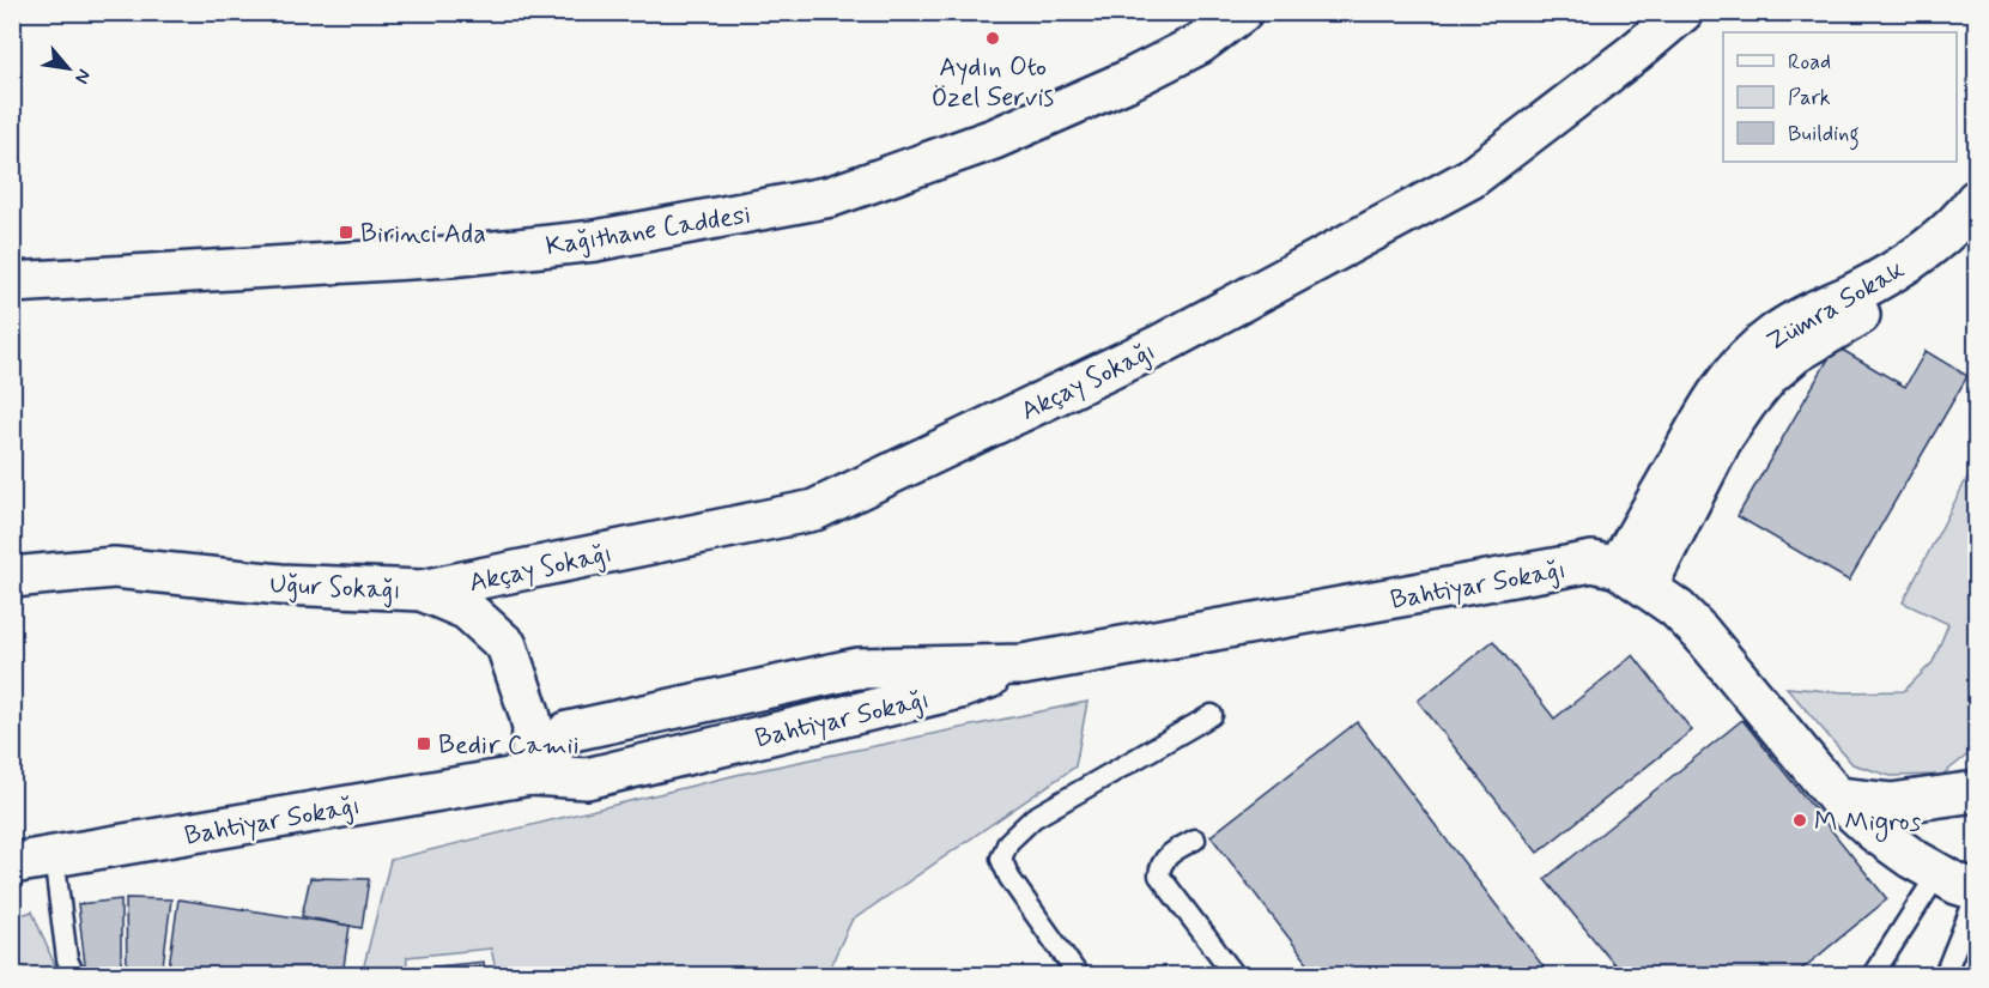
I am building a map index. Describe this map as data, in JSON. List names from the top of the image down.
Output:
{
  "streets": {
    "street": [
      "Kağıthane Caddesi",
      "Zümra Sokak",
      "Akçay Sokağı",
      "Bahtiyar Sokağı",
      "Uğur Sokağı"
    ]
  },
  "crossings": [
    ["Zümra Sokak", "Bahtiyar Sokağı"],
    ["Akçay Sokağı", "Uğur Sokağı"],
    ["Bahtiyar Sokağı", "Uğur Sokağı"]
  ],
  "places": {
    "other": ["Aydın Oto Özel Servis", "M Migros"],
    "transit": ["Birinci Ada", "Bedir Camii"]
  },
  "legend": ["Road", "Park", "Building"],
  "north": "bottom right"
}
